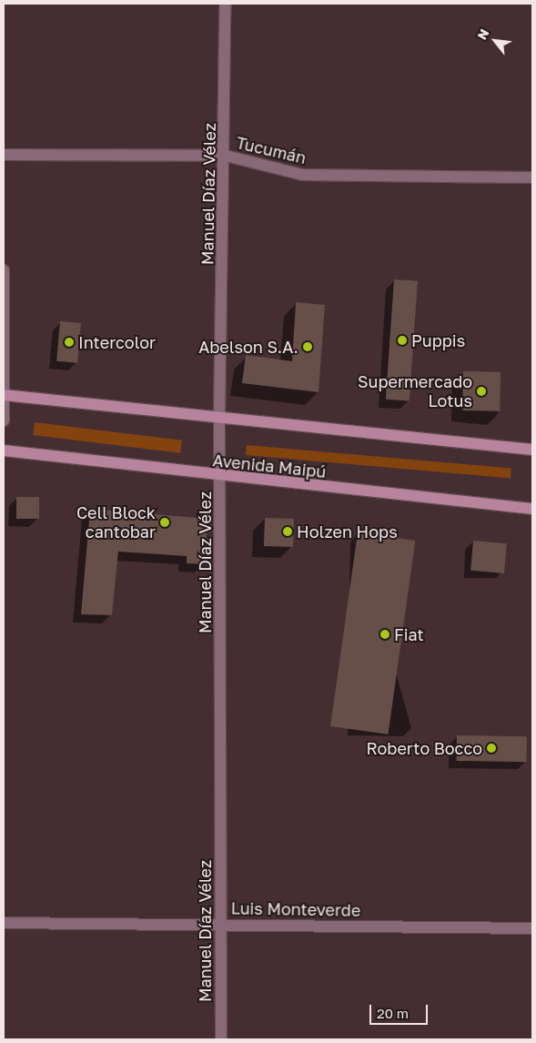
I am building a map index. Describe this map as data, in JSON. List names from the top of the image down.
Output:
{
  "streets": {
    "main road": ["Avenida Maipú"],
    "street": ["Tucumán", "Manuel Díaz Vélez", "Luis Monteverde"]
  },
  "crossings": [
    ["Tucumán", "Manuel Díaz Vélez"],
    ["Manuel Díaz Vélez", "Avenida Maipú"],
    ["Manuel Díaz Vélez", "Luis Monteverde"]
  ],
  "places": [
    "Puppis",
    "Intercolor",
    "Abelson S.A.",
    "Supermercado Lotus",
    "Cell Block cantobar",
    "Holzen Hops",
    "Fiat",
    "Roberto Bocco"
  ],
  "scale_bar": "20 m",
  "north": "top left"
}
